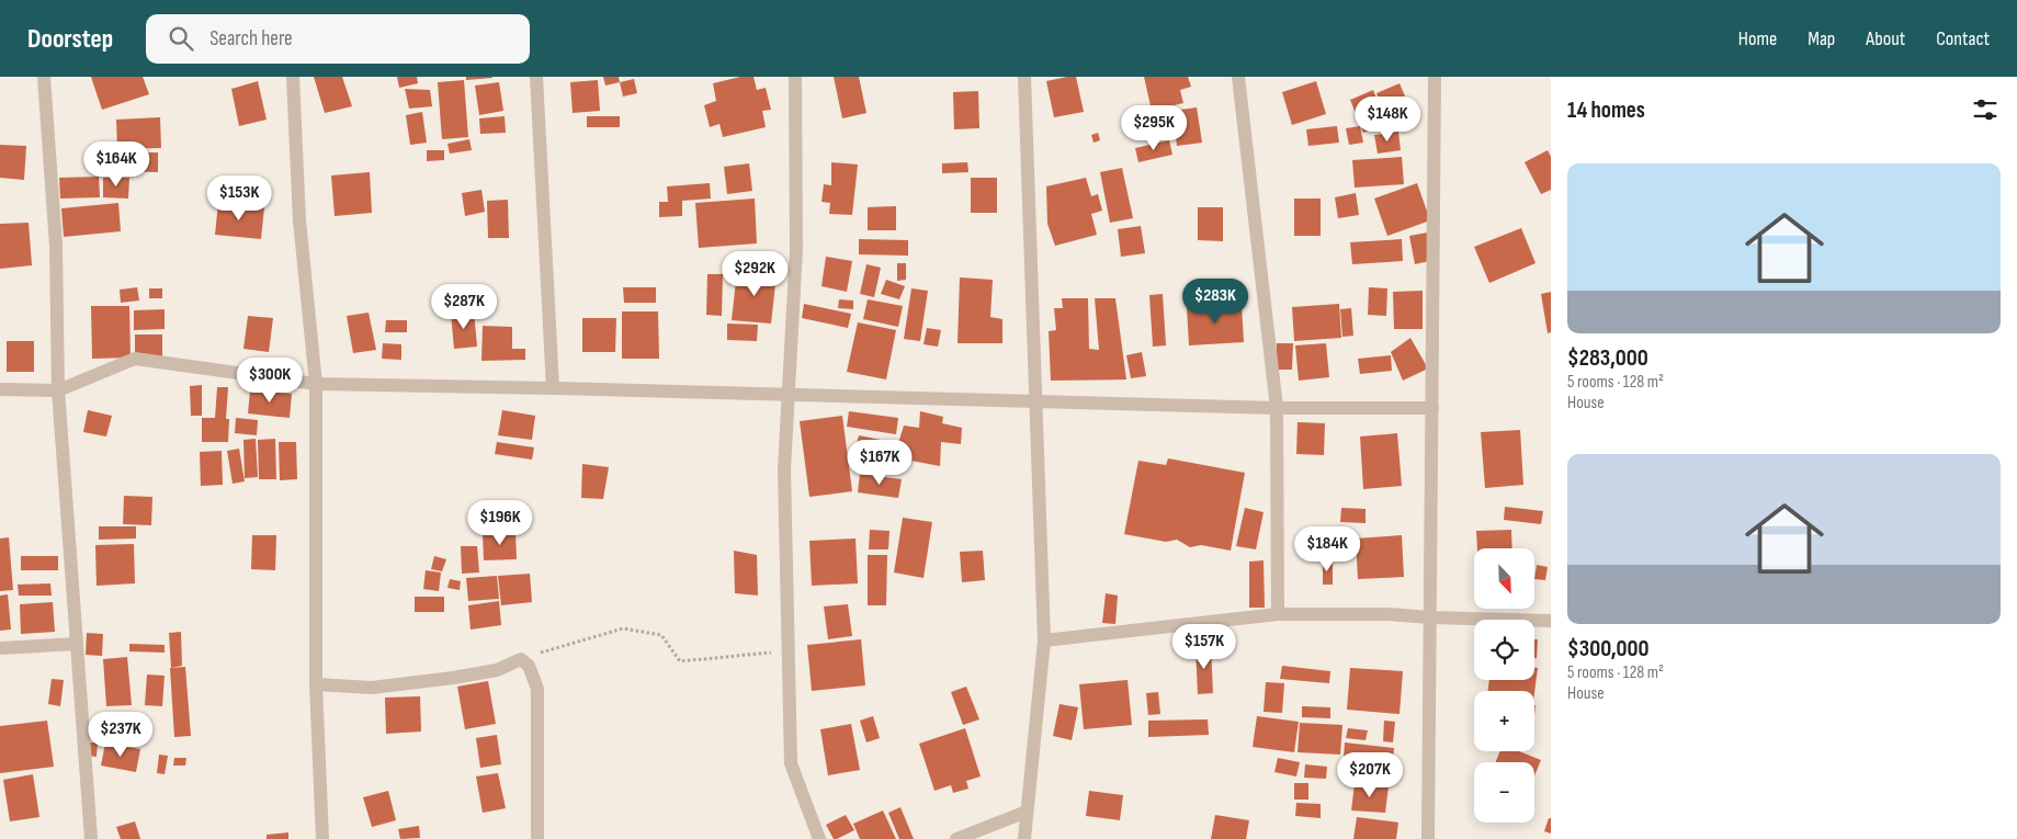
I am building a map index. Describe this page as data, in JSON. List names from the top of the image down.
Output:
{
  "north": "bottom right",
  "page": {
    "header": "Doorstep",
    "search": "Search here",
    "nav": [
      "Home",
      "Map",
      "About",
      "Contact"
    ],
    "heading": "14 homes",
    "price": [
      "$148K",
      "$295K",
      "$164K",
      "$153K",
      "$292K",
      "$283K",
      "$287K",
      "$300K",
      "$167K",
      "$196K",
      "$184K",
      "$157K",
      "$237K",
      "$207K"
    ],
    "list": [
      {
        "name": "$283,000",
        "note": "5 rooms · 128 m² · House"
      },
      {
        "name": "$300,000",
        "note": "5 rooms · 128 m² · House"
      }
    ],
    "map_buttons": ["+", "−"]
  }
}
